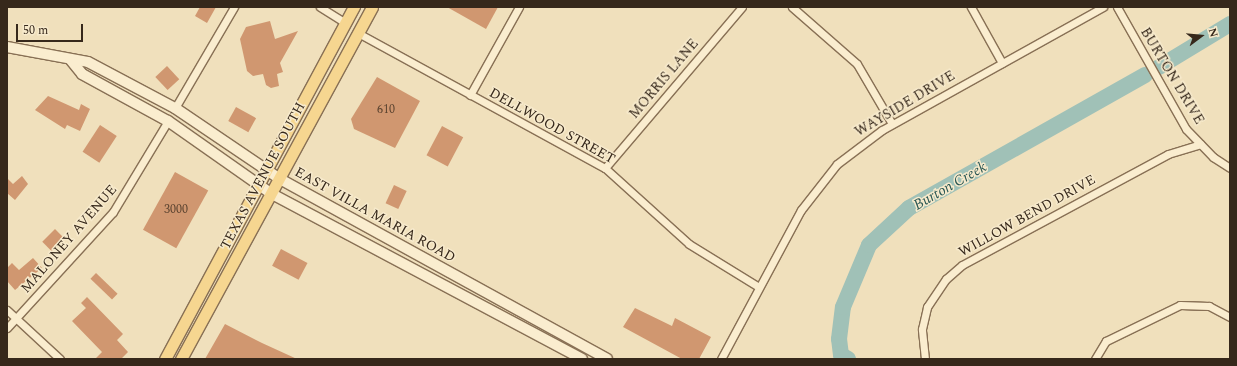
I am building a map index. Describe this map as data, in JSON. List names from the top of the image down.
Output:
{
  "streets": {
    "main road": ["TEXAS AVENUE SOUTH", "EAST VILLA MARIA ROAD"],
    "street": [
      "BURTON DRIVE",
      "MORRIS LANE",
      "WAYSIDE DRIVE",
      "DELLWOOD STREET",
      "WILLOW BEND DRIVE",
      "MALONEY AVENUE"
    ]
  },
  "crossings": [
    ["BURTON DRIVE", "WILLOW BEND DRIVE"],
    ["MORRIS LANE", "DELLWOOD STREET"],
    ["WAYSIDE DRIVE", "DELLWOOD STREET"],
    ["DELLWOOD STREET", "TEXAS AVENUE SOUTH"],
    ["TEXAS AVENUE SOUTH", "EAST VILLA MARIA ROAD"],
    ["EAST VILLA MARIA ROAD", "MALONEY AVENUE"]
  ],
  "water": ["Burton Creek"],
  "house_numbers": ["610", "3000"],
  "scale_bar": "50 m",
  "north": "right"
}
